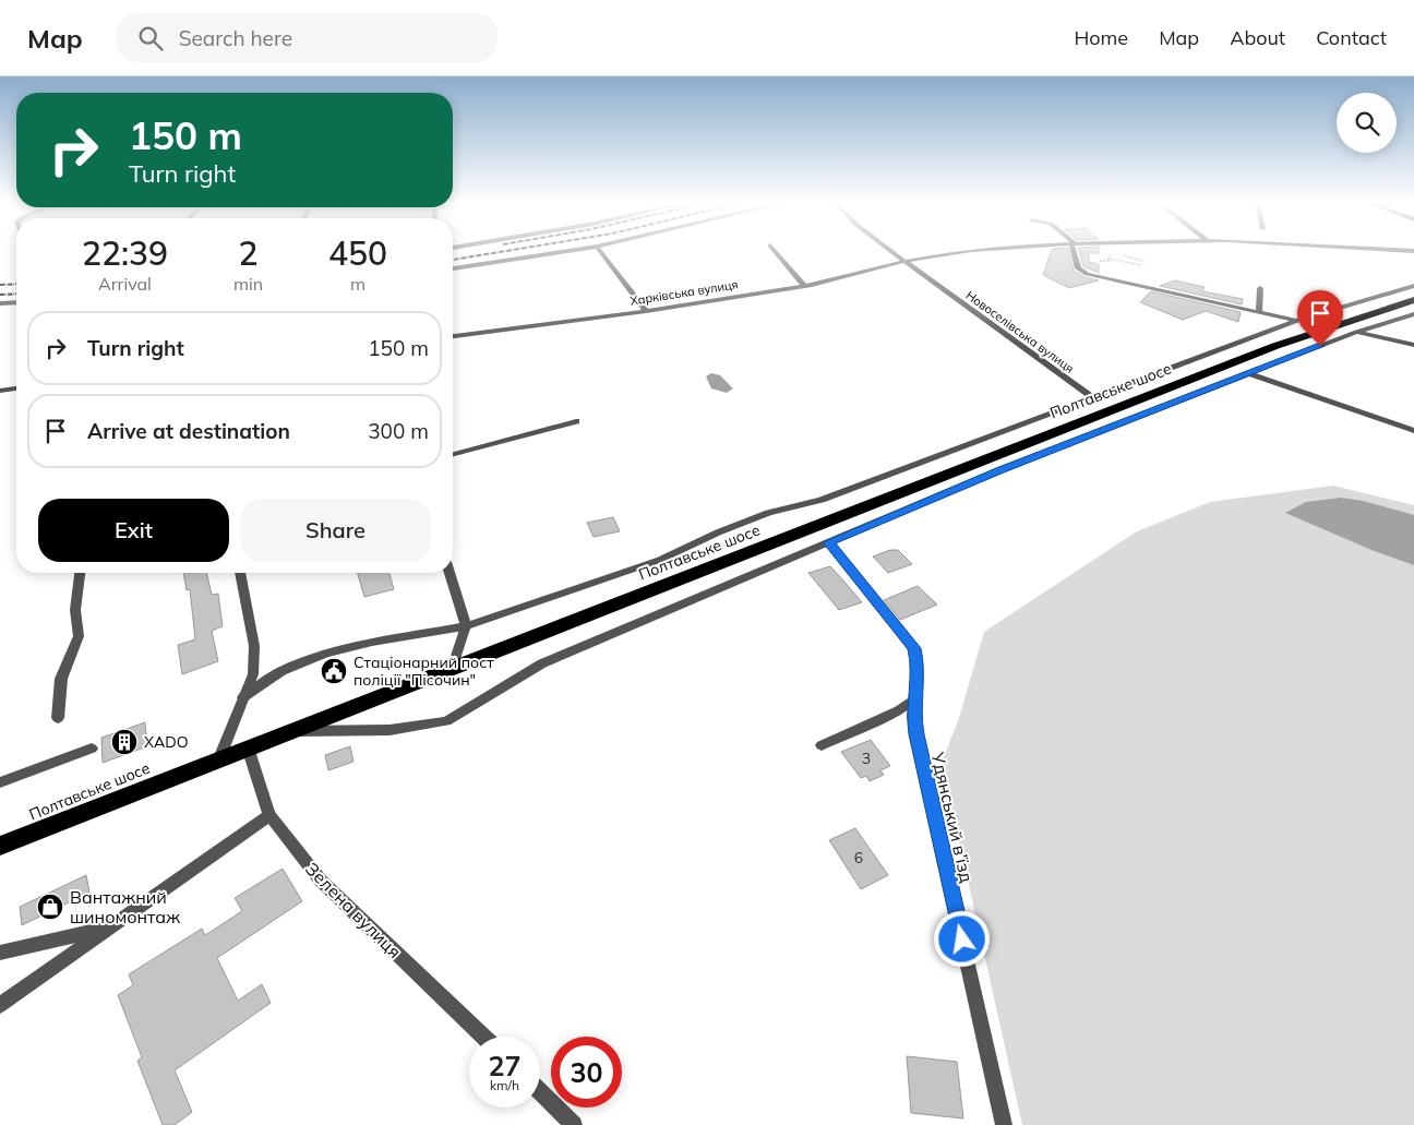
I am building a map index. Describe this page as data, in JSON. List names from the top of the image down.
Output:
{
  "streets": {
    "highway": ["Полтавське шосе"],
    "street": [
      "Харківська вулиця",
      "Новоселівська вулиця",
      "Удянський в’їзд",
      "Зелена вулиця"
    ]
  },
  "crossings": [
    ["Харківська вулиця", "Новоселівська вулиця"],
    ["Полтавське шосе", "Зелена вулиця"]
  ],
  "places": {
    "public building": ["Стаціонарний пост поліції \"Пісочин\""],
    "building": ["XADO"],
    "shop": ["Вантажний шиномонтаж"]
  },
  "house_numbers": ["3", "6"],
  "page": {
    "header": "Map",
    "search": "Search here",
    "nav": [
      "Home",
      "Map",
      "About",
      "Contact"
    ],
    "turn": ["150 m", "Turn right"],
    "eta": [
      "22:39",
      "Arrival",
      "2",
      "min",
      "450",
      "m"
    ],
    "list": [
      {
        "name": "Turn right",
        "value": "150 m"
      },
      {
        "name": "Arrive at destination",
        "value": "300 m"
      }
    ],
    "buttons": ["Exit", "Share"],
    "speed": "27 km/h",
    "limit": "30"
  }
}
